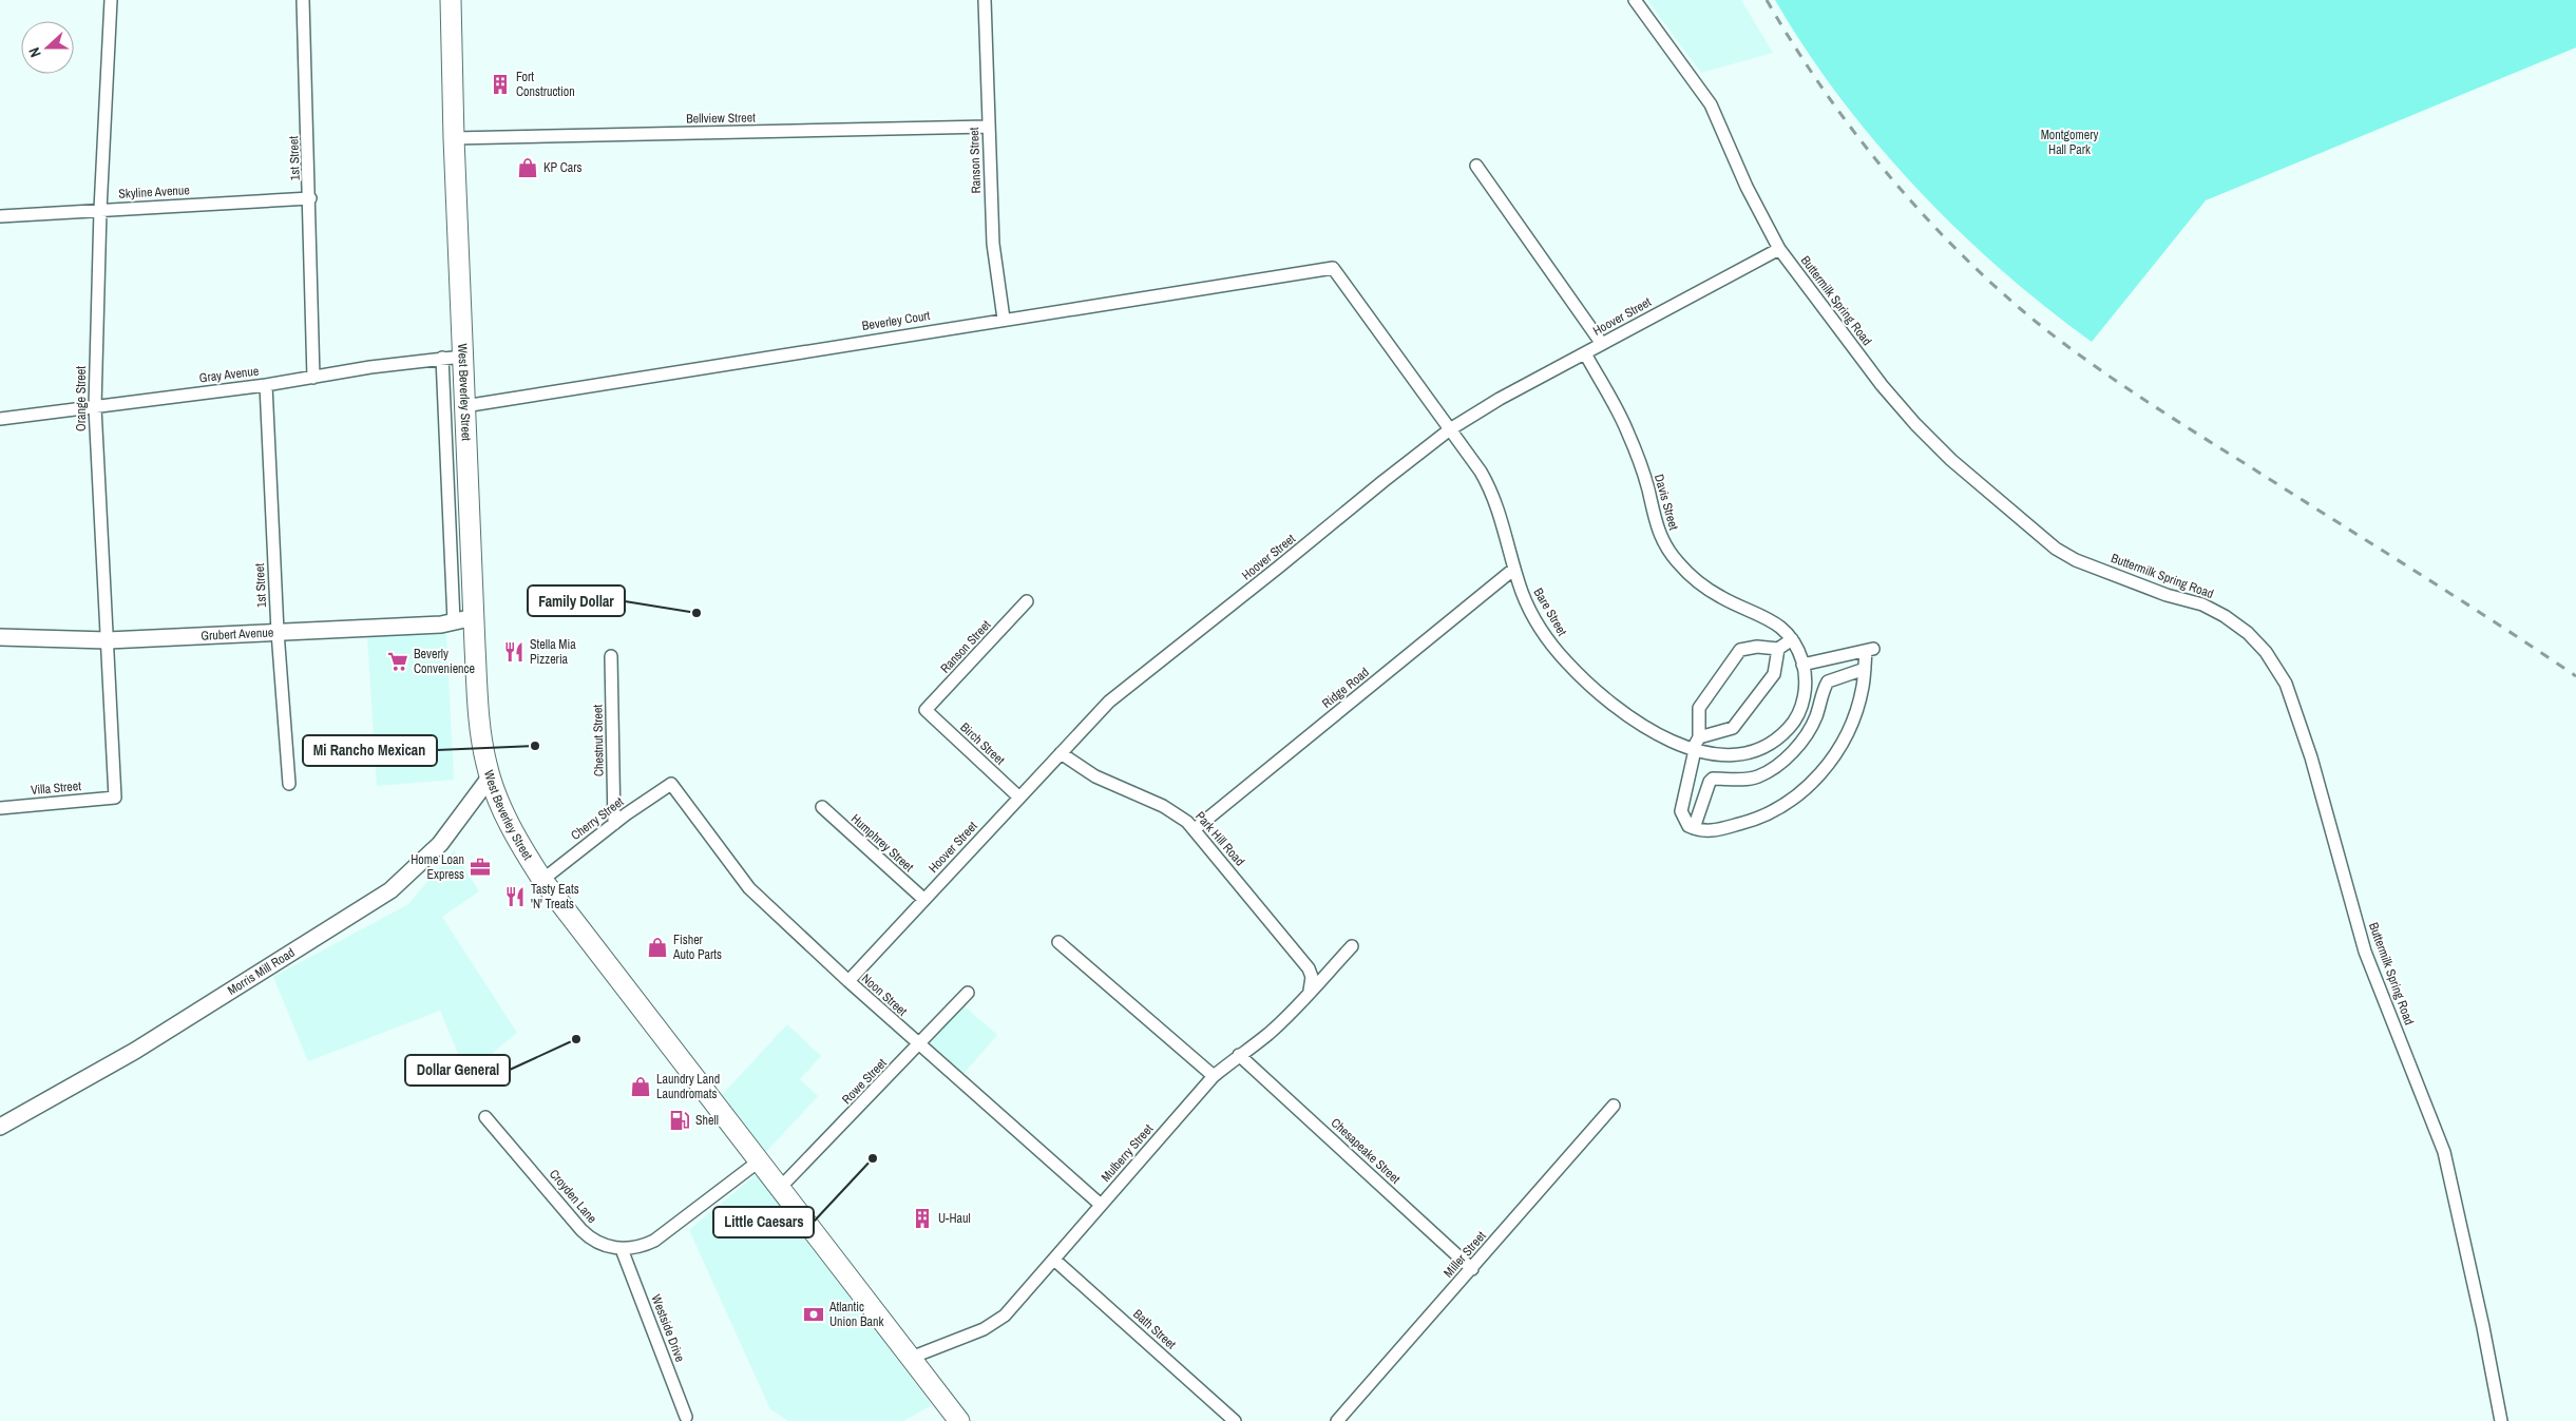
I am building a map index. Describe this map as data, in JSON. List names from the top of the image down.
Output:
{
  "streets": {
    "main road": ["West Beverley Street"],
    "street": [
      "Bellview Street",
      "1st Street",
      "Ranson Street",
      "Skyline Avenue",
      "Buttermilk Spring Road",
      "Hoover Street",
      "Beverley Court",
      "Gray Avenue",
      "Orange Street",
      "Davis Street",
      "Bare Street",
      "Grubert Avenue",
      "Ridge Road",
      "Chestnut Street",
      "Birch Street",
      "Villa Street",
      "Cherry Street",
      "Park Hill Road",
      "Humphrey Street",
      "Morris Mill Road",
      "Noon Street",
      "Rowe Street",
      "Chesapeake Street",
      "Mulberry Street",
      "Croyden Lane",
      "Miller Street",
      "Westside Drive",
      "Bath Street"
    ]
  },
  "crossings": [
    ["Bellview Street", "Ranson Street"],
    ["Bellview Street", "West Beverley Street"],
    ["1st Street", "Skyline Avenue"],
    ["1st Street", "Gray Avenue"],
    ["1st Street", "Grubert Avenue"],
    ["Ranson Street", "Beverley Court"],
    ["Ranson Street", "Birch Street"],
    ["Skyline Avenue", "Orange Street"],
    ["Buttermilk Spring Road", "Hoover Street"],
    ["Hoover Street", "Davis Street"],
    ["Hoover Street", "Bare Street"],
    ["Hoover Street", "Birch Street"],
    ["Hoover Street", "Park Hill Road"],
    ["Hoover Street", "Humphrey Street"],
    ["Hoover Street", "Noon Street"],
    ["Beverley Court", "West Beverley Street"],
    ["Beverley Court", "Bare Street"],
    ["Gray Avenue", "West Beverley Street"],
    ["Gray Avenue", "Orange Street"],
    ["West Beverley Street", "Grubert Avenue"],
    ["West Beverley Street", "Cherry Street"],
    ["West Beverley Street", "Morris Mill Road"],
    ["West Beverley Street", "Rowe Street"],
    ["West Beverley Street", "Mulberry Street"],
    ["West Beverley Street", "Croyden Lane"],
    ["Orange Street", "Grubert Avenue"],
    ["Orange Street", "Villa Street"],
    ["Davis Street", "Bare Street"],
    ["Bare Street", "Ridge Road"],
    ["Ridge Road", "Park Hill Road"],
    ["Chestnut Street", "Cherry Street"],
    ["Cherry Street", "Noon Street"],
    ["Park Hill Road", "Mulberry Street"],
    ["Noon Street", "Rowe Street"],
    ["Noon Street", "Mulberry Street"],
    ["Chesapeake Street", "Mulberry Street"],
    ["Chesapeake Street", "Miller Street"],
    ["Mulberry Street", "Bath Street"],
    ["Croyden Lane", "Westside Drive"]
  ],
  "parks": ["Montgomery Hall Park"],
  "places": {
    "building": ["Fort Construction", "U-Haul"],
    "shop": ["KP Cars", "Fisher Auto Parts", "Laundry Land Laundromats"],
    "other": [
      "Family Dollar",
      "Mi Rancho Mexican",
      "Dollar General",
      "Little Caesars"
    ],
    "restaurant": ["Stella Mia Pizzeria", "Tasty Eats 'N' Treats"],
    "supermarket": ["Beverly Convenience"],
    "office": ["Home Loan Express"],
    "fuel station": ["Shell"],
    "bank": ["Atlantic Union Bank"]
  },
  "north": "left"
}
